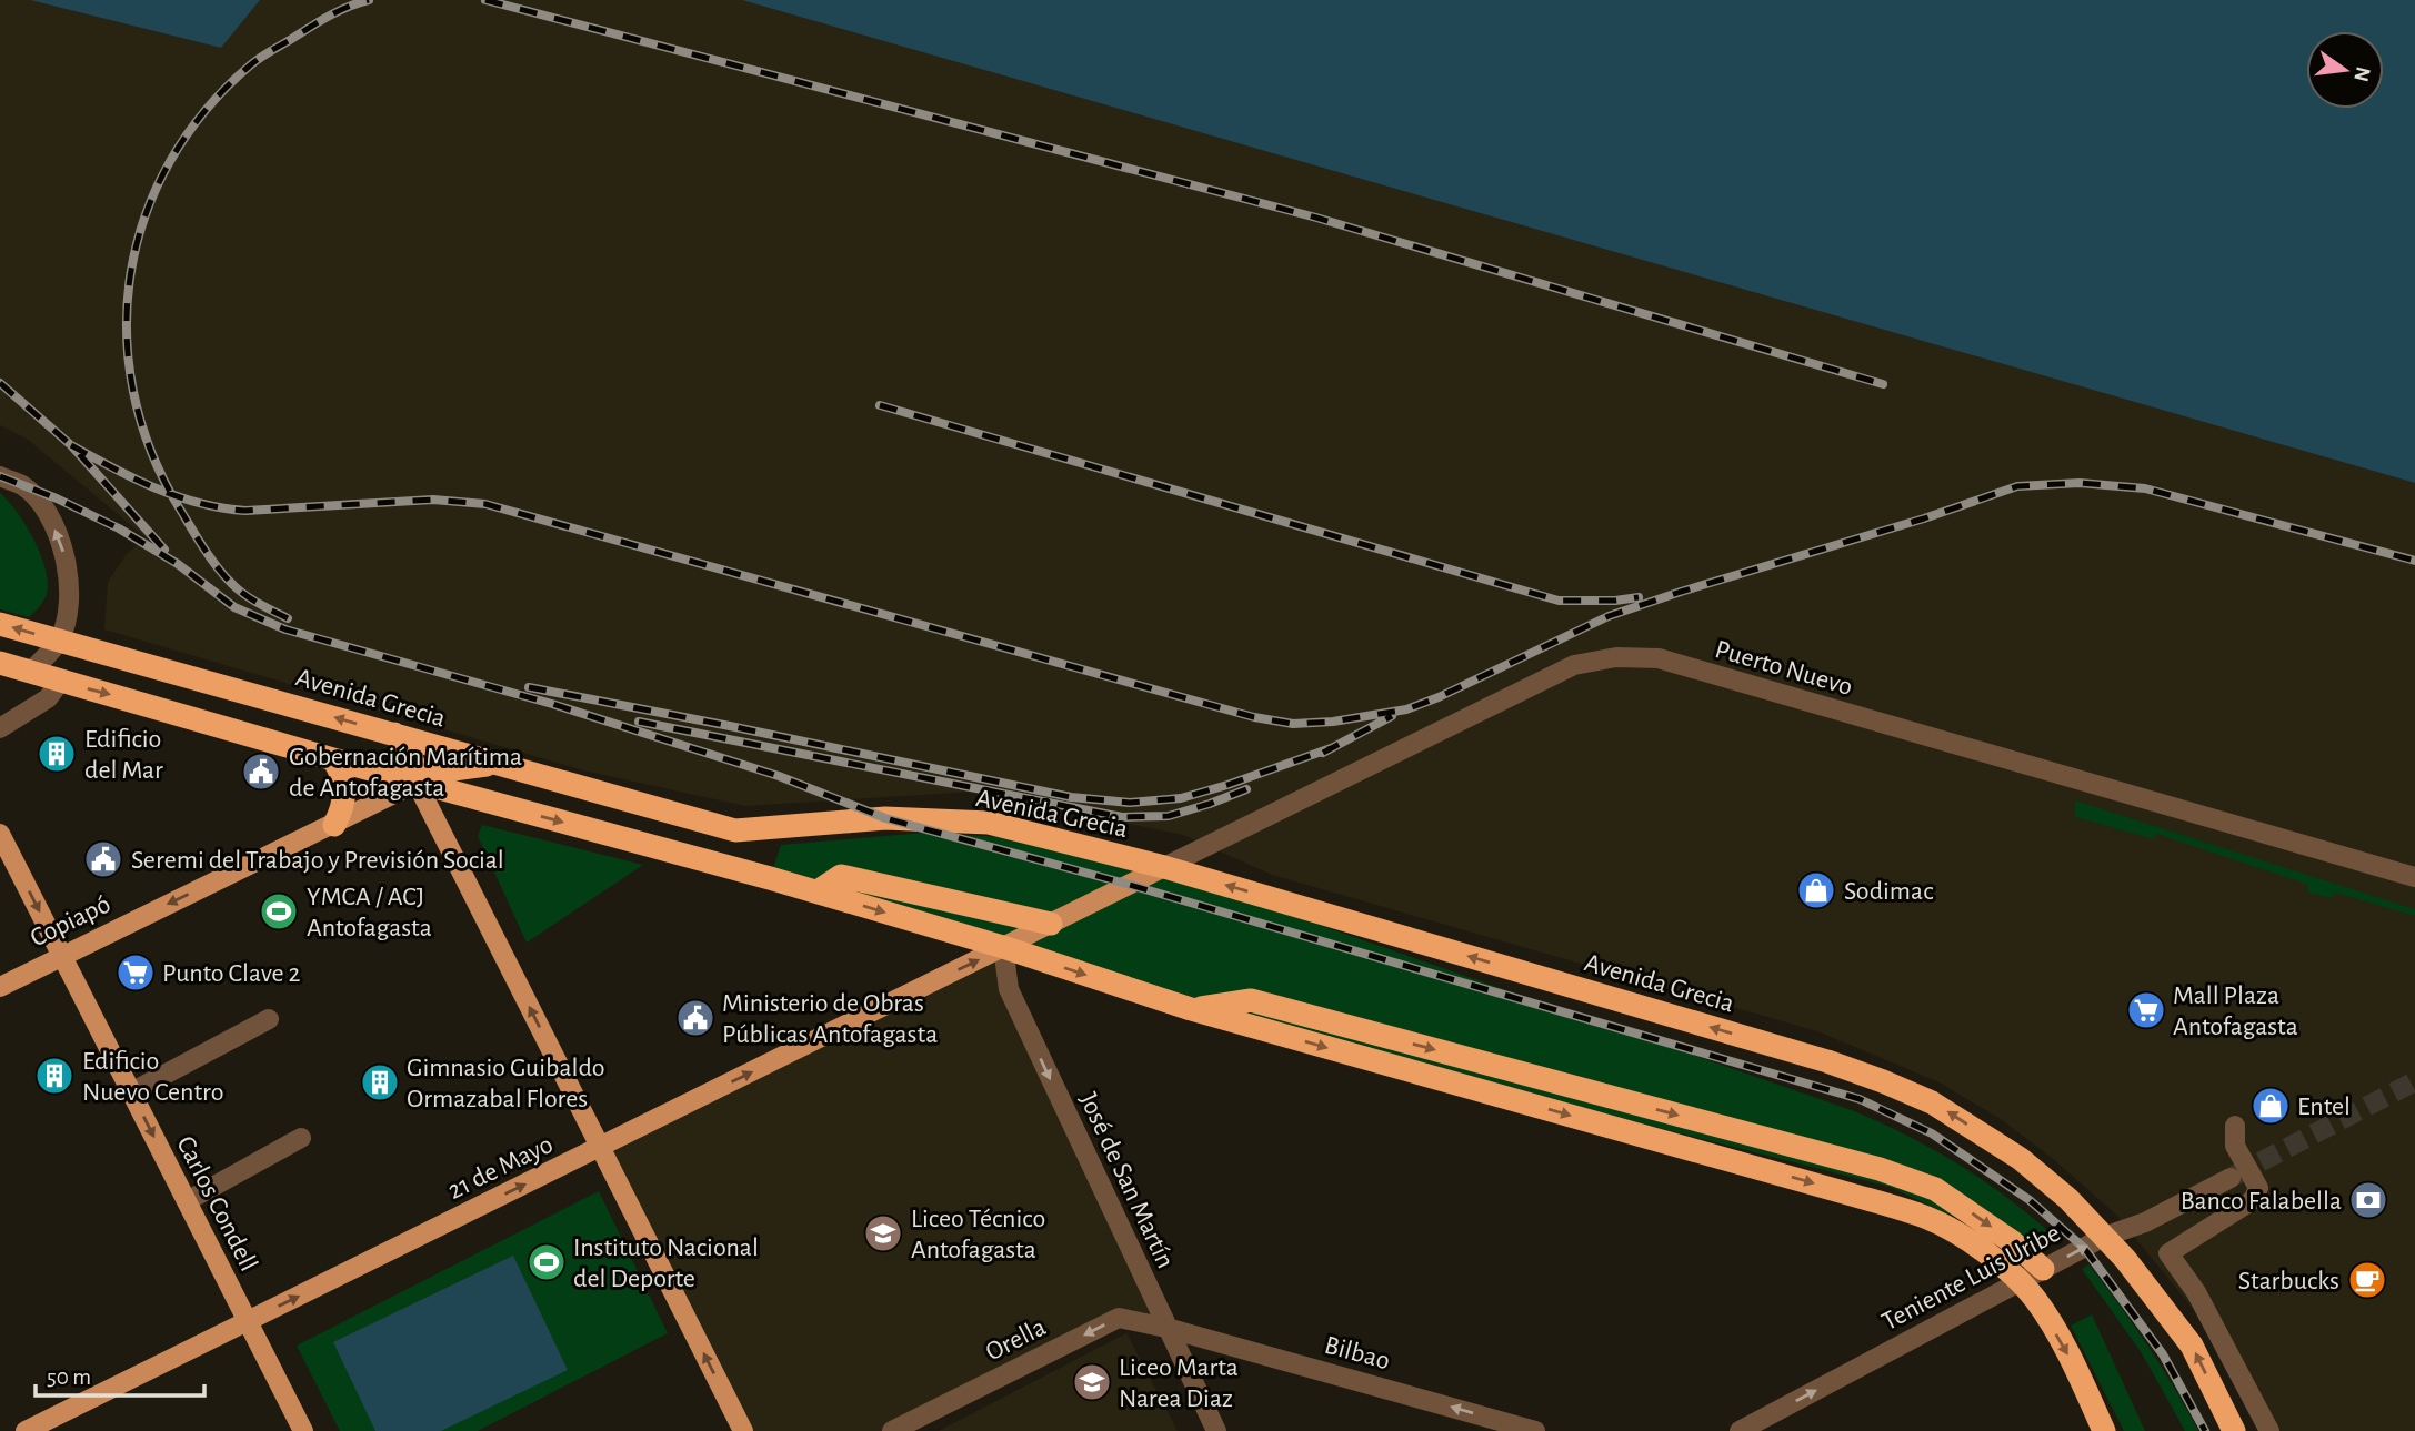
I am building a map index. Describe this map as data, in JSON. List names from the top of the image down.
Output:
{
  "streets": {
    "highway": ["Avenida Grecia"],
    "main road": ["Copiapó", "21 de Mayo", "Carlos Condell"],
    "street": [
      "Puerto Nuevo",
      "José de San Martín",
      "Teniente Luis Uribe",
      "Orella",
      "Bilbao"
    ]
  },
  "crossings": [
    ["Puerto Nuevo", "Avenida Grecia"],
    ["Puerto Nuevo", "21 de Mayo"],
    ["Avenida Grecia", "21 de Mayo"],
    ["Avenida Grecia", "Teniente Luis Uribe"],
    ["Copiapó", "Carlos Condell"],
    ["21 de Mayo", "José de San Martín"],
    ["21 de Mayo", "Carlos Condell"],
    ["José de San Martín", "Orella"],
    ["José de San Martín", "Bilbao"],
    ["Orella", "Bilbao"]
  ],
  "one_way": [
    "Copiapó",
    "21 de Mayo",
    "José de San Martín",
    "Carlos Condell",
    "Teniente Luis Uribe",
    "Orella",
    "Bilbao"
  ],
  "places": {
    "building": ["Edificio del Mar", "Edificio Nuevo Centro", "Gimnasio Guibaldo Ormazabal Flores"],
    "public building": ["Gobernación Marítima de Antofagasta", "Seremi del Trabajo y Previsión Social", "Ministerio de Obras Públicas Antofagasta"],
    "shop": ["Sodimac", "Entel"],
    "sports": ["YMCA / ACJ Antofagasta", "Instituto Nacional del Deporte"],
    "supermarket": ["Punto Clave 2", "Mall Plaza Antofagasta"],
    "bank": ["Banco Falabella"],
    "school or university": ["Liceo Técnico Antofagasta", "Liceo Marta Narea Diaz"],
    "cafe": ["Starbucks"]
  },
  "scale_bar": "50 m",
  "north": "right"
}
